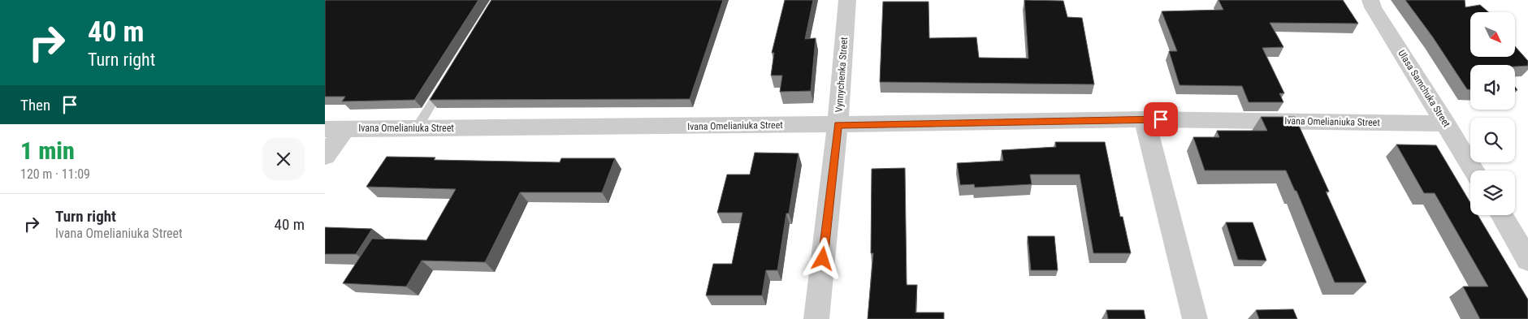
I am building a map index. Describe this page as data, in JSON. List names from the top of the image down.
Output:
{
  "streets": {
    "street": ["Vynnychenka Street", "Ulasa Samchuka Street", "Ivana Omelianiuka Street"]
  },
  "crossings": [
    ["Vynnychenka Street", "Ivana Omelianiuka Street"],
    ["Ulasa Samchuka Street", "Ivana Omelianiuka Street"]
  ],
  "north": "bottom right",
  "page": {
    "turn": ["40 m", "Turn right"],
    "then": "Then",
    "heading": ["1 min", "120 m · 11:09"],
    "list": [
      {
        "name": "Turn right",
        "note": "Ivana Omelianiuka Street",
        "value": "40 m"
      }
    ]
  }
}
